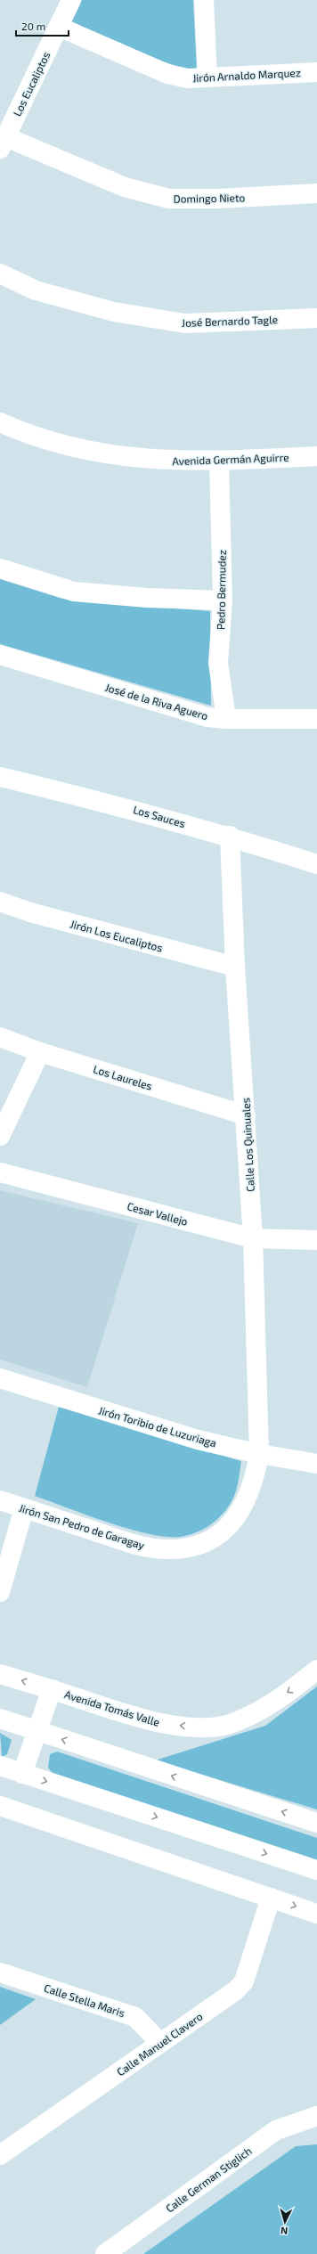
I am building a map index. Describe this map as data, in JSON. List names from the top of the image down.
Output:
{
  "streets": {
    "street": [
      "Jirón Arnaldo Marquez",
      "Los Eucaliptos",
      "Domingo Nieto",
      "José Bernardo Tagle",
      "Avenida Germán Aguirre",
      "Pedro Bermudez",
      "José de la Riva Aguero",
      "Los Sauces",
      "Jirón Los Eucaliptos",
      "Los Laureles",
      "Calle Los Quinuales",
      "Cesar Vallejo",
      "Jirón Toribio de Luzuriaga",
      "Jirón San Pedro de Garagay",
      "Avenida Tomás Valle",
      "Calle Stella Maris",
      "Calle Manuel Clavero",
      "Calle German Stiglich"
    ]
  },
  "crossings": [
    ["Jirón Arnaldo Marquez", "Los Eucaliptos"],
    ["Los Eucaliptos", "Domingo Nieto"],
    ["Avenida Germán Aguirre", "Pedro Bermudez"],
    ["Pedro Bermudez", "José de la Riva Aguero"],
    ["Los Sauces", "Calle Los Quinuales"],
    ["Jirón Los Eucaliptos", "Calle Los Quinuales"],
    ["Los Laureles", "Calle Los Quinuales"],
    ["Calle Los Quinuales", "Cesar Vallejo"],
    ["Calle Los Quinuales", "Jirón Toribio de Luzuriaga"],
    ["Calle Los Quinuales", "Jirón San Pedro de Garagay"],
    ["Jirón Toribio de Luzuriaga", "Jirón San Pedro de Garagay"],
    ["Calle Stella Maris", "Calle Manuel Clavero"]
  ],
  "scale_bar": "20 m",
  "north": "bottom"
}
